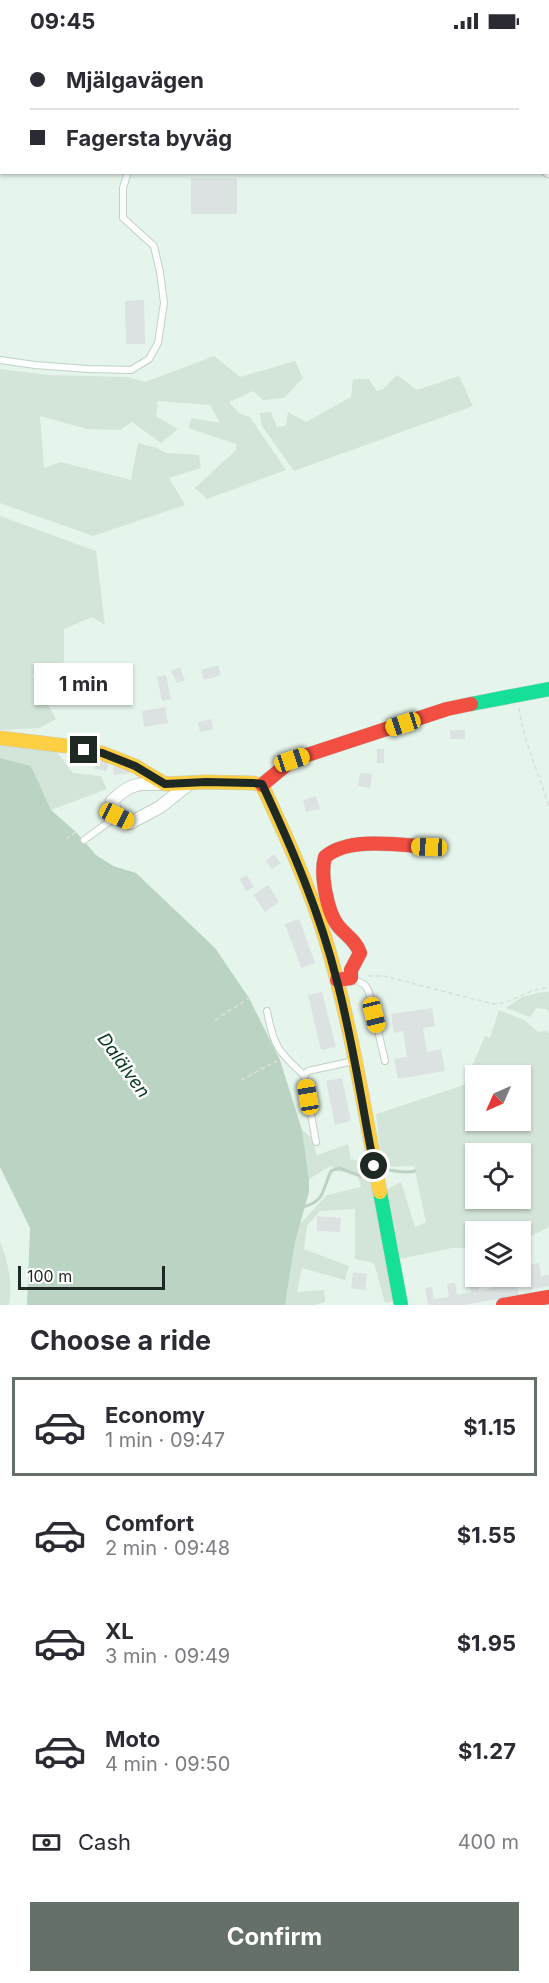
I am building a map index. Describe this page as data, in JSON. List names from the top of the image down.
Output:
{
  "water": ["Dalälven"],
  "scale_bar": "100 m",
  "north": "bottom left",
  "page": {
    "status": "09:45",
    "banner": ["Mjälgavägen", "Fagersta byväg"],
    "bubble": "1 min",
    "scale": "100 m",
    "heading": "Choose a ride",
    "list": [
      {
        "name": "Economy",
        "note": "1 min · 09:47",
        "value": "$1.15"
      },
      {
        "name": "Comfort",
        "note": "2 min · 09:48",
        "value": "$1.55"
      },
      {
        "name": "XL",
        "note": "3 min · 09:49",
        "value": "$1.95"
      },
      {
        "name": "Moto",
        "note": "4 min · 09:50",
        "value": "$1.27"
      }
    ],
    "pay": ["Cash", "400 m"],
    "buttons": "Confirm"
  }
}
